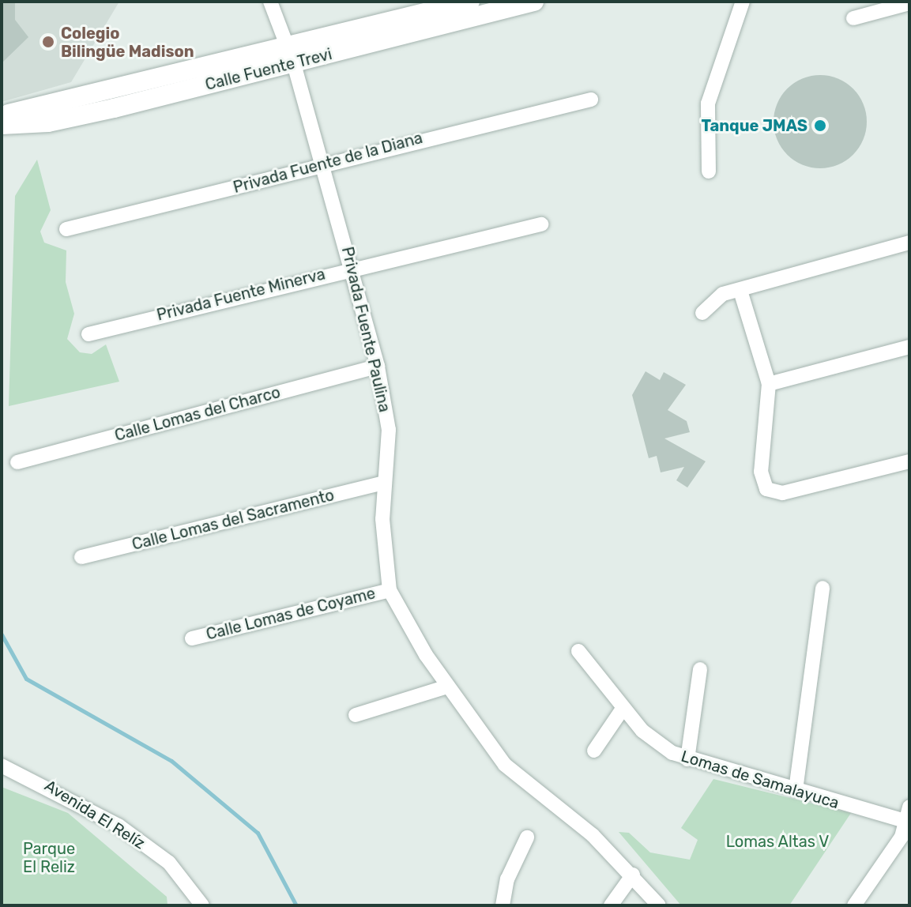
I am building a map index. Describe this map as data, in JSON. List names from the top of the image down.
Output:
{
  "streets": {
    "street": [
      "Calle Fuente Trevi",
      "Privada Fuente de la Diana",
      "Privada Fuente Minerva",
      "Privada Fuente Paulina",
      "Calle Lomas del Charco",
      "Calle Lomas del Sacramento",
      "Calle Lomas de Coyame",
      "Lomas de Samalayuca",
      "Avenida El Relíz"
    ]
  },
  "crossings": [
    ["Calle Fuente Trevi", "Privada Fuente Paulina"],
    ["Privada Fuente de la Diana", "Privada Fuente Paulina"],
    ["Privada Fuente Minerva", "Privada Fuente Paulina"],
    ["Privada Fuente Paulina", "Calle Lomas del Charco"],
    ["Privada Fuente Paulina", "Calle Lomas del Sacramento"],
    ["Privada Fuente Paulina", "Calle Lomas de Coyame"]
  ],
  "parks": ["Lomas Altas V", "Parque El Reliz"],
  "places": ["Colegio Bilingüe Madison", "Tanque JMAS"]
}
